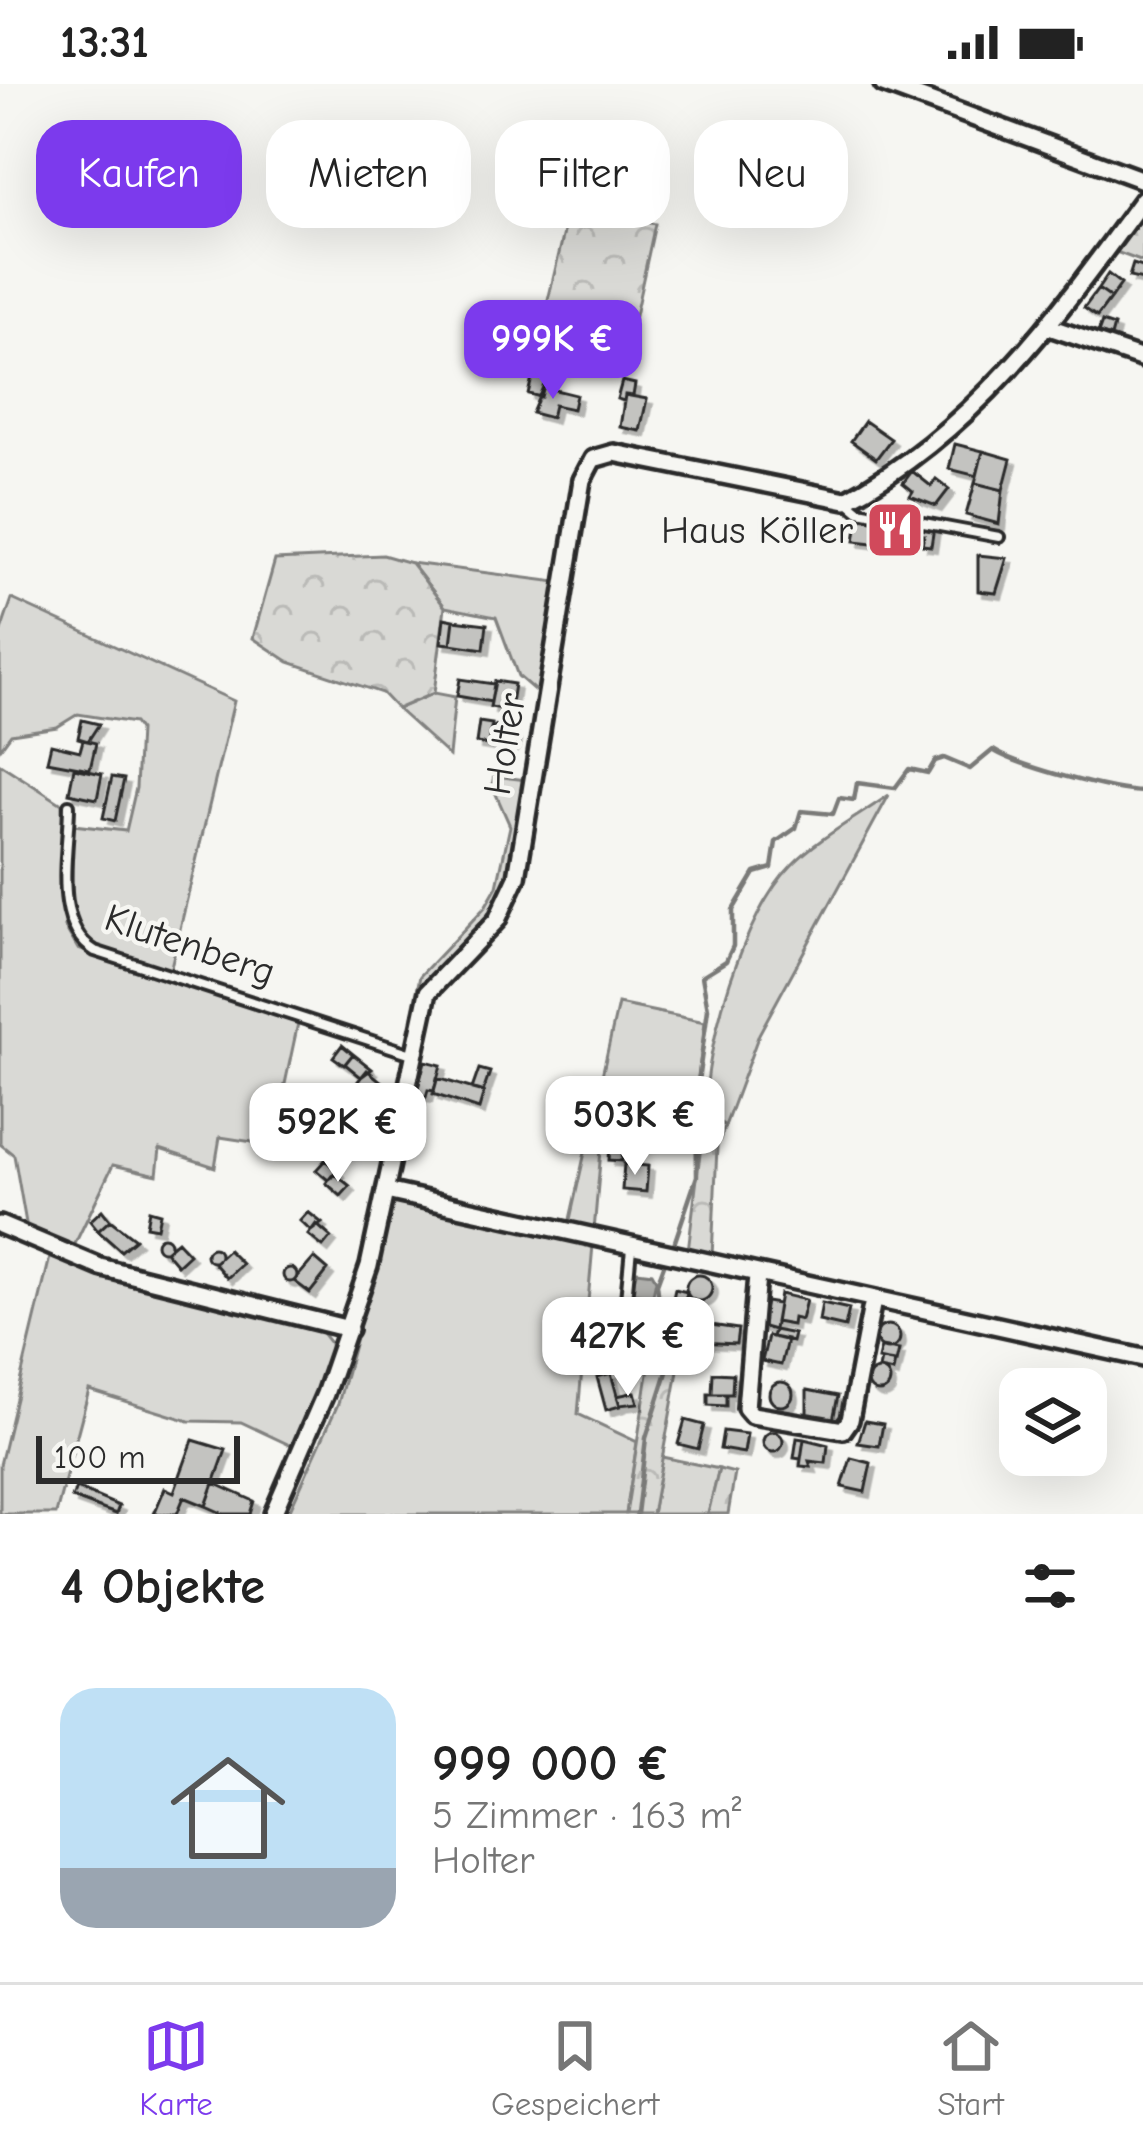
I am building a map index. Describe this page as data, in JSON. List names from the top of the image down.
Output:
{
  "streets": {
    "street": ["Holter"],
    "lane": ["Klutenberg"]
  },
  "crossings": [
    ["Holter", "Klutenberg"]
  ],
  "places": {
    "restaurant": ["Haus Köller"]
  },
  "scale_bar": "100 m",
  "page": {
    "status": "13:31",
    "chip": [
      "Kaufen",
      "Mieten",
      "Filter",
      "Neu"
    ],
    "price": [
      "999K €",
      "503K €",
      "592K €",
      "427K €"
    ],
    "scale": "100 m",
    "heading": "4 Objekte",
    "list": [
      {
        "name": "999 000 €",
        "note": "5 Zimmer · 163 m² · Holter"
      }
    ],
    "tabs": ["Karte", "Gespeichert", "Start"]
  }
}
